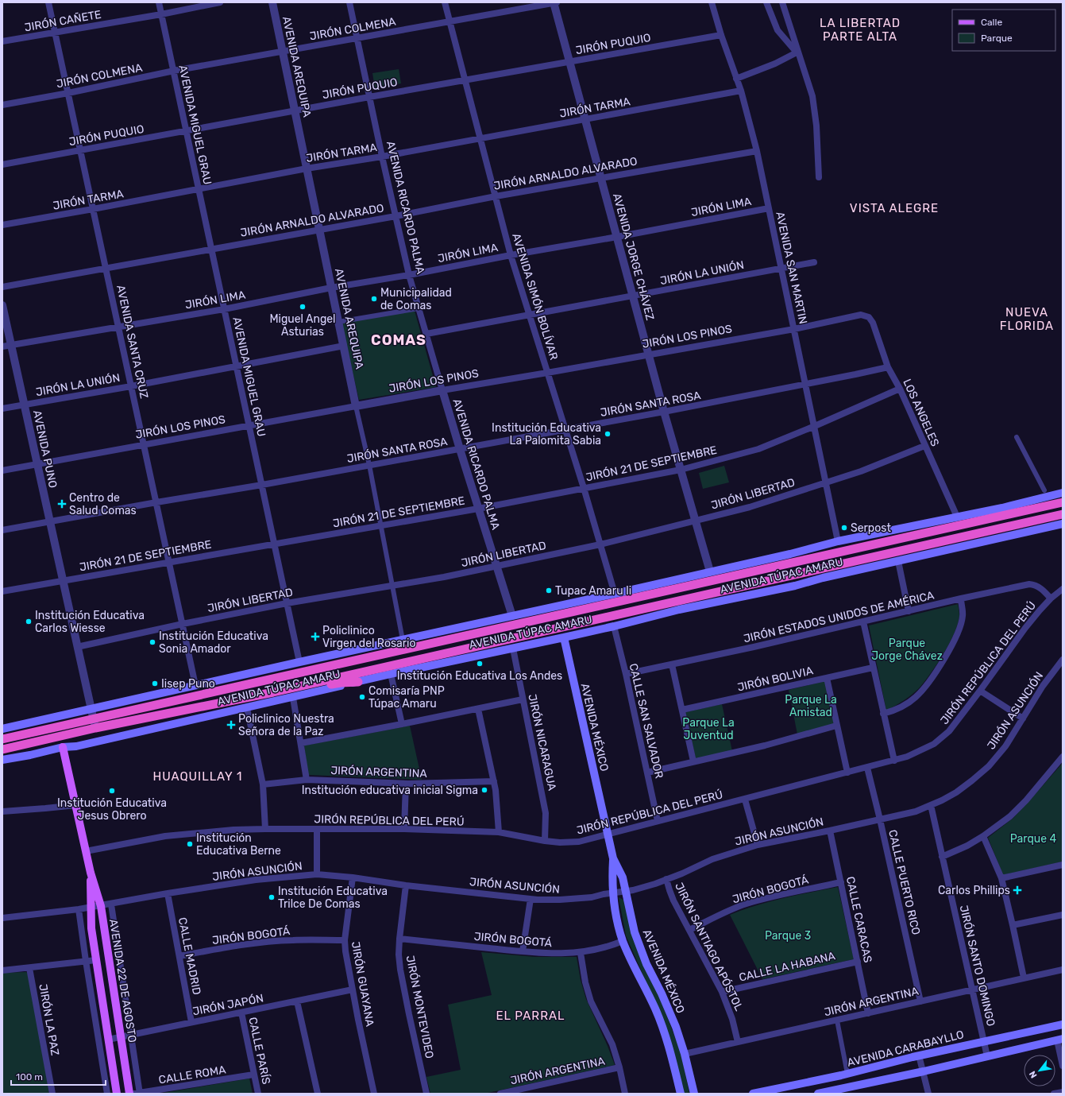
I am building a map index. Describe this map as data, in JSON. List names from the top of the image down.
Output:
{
  "streets": {
    "highway": ["AVENIDA TÚPAC AMARU"],
    "main road": ["AVENIDA MÉXICO", "AVENIDA 22 DE AGOSTO", "AVENIDA CARABAYLLO"],
    "street": [
      "JIRÓN CAÑETE",
      "JIRÓN COLMENA",
      "JIRÓN PUQUIO",
      "AVENIDA AREQUIPA",
      "JIRÓN TARMA",
      "AVENIDA MIGUEL GRAU",
      "JIRÓN ARNALDO ALVARADO",
      "JIRÓN LIMA",
      "AVENIDA RICARDO PALMA",
      "AVENIDA JORGE CHÁVEZ",
      "AVENIDA SAN MARTIN",
      "JIRÓN LA UNIÓN",
      "AVENIDA SIMÓN BOLÍVAR",
      "JIRÓN LOS PINOS",
      "AVENIDA SANTA CRUZ",
      "JIRÓN SANTA ROSA",
      "LOS ANGELES",
      "AVENIDA PUNO",
      "JIRÓN 21 DE SEPTIEMBRE",
      "JIRÓN LIBERTAD",
      "JIRÓN ESTADOS UNIDOS DE AMÉRICA",
      "JIRÓN REPÚBLICA DEL PERÚ",
      "JIRÓN BOLIVIA",
      "JIRÓN ASUNCIÓN",
      "CALLE SAN SALVADOR",
      "JIRÓN NICARAGUA",
      "JIRÓN ARGENTINA",
      "CALLE PUERTO RICO",
      "JIRÓN BOGOTÁ",
      "CALLE CARACAS",
      "JIRÓN SANTIAGO APÓSTOL",
      "CALLE MADRID",
      "JIRÓN SANTO DOMINGO",
      "CALLE LA HABANA",
      "JIRÓN GUAYANA",
      "JIRÓN JAPÓN",
      "JIRÓN MONTEVIDEO",
      "JIRÓN LA PAZ",
      "CALLE PARÍS",
      "CALLE ROMA"
    ]
  },
  "crossings": [
    ["JIRÓN CAÑETE", "AVENIDA MIGUEL GRAU"],
    ["JIRÓN CAÑETE", "AVENIDA SANTA CRUZ"],
    ["JIRÓN COLMENA", "AVENIDA AREQUIPA"],
    ["JIRÓN COLMENA", "AVENIDA MIGUEL GRAU"],
    ["JIRÓN COLMENA", "AVENIDA RICARDO PALMA"],
    ["JIRÓN COLMENA", "AVENIDA JORGE CHÁVEZ"],
    ["JIRÓN COLMENA", "AVENIDA SIMÓN BOLÍVAR"],
    ["JIRÓN COLMENA", "AVENIDA SANTA CRUZ"],
    ["JIRÓN PUQUIO", "AVENIDA AREQUIPA"],
    ["JIRÓN PUQUIO", "AVENIDA MIGUEL GRAU"],
    ["JIRÓN PUQUIO", "AVENIDA RICARDO PALMA"],
    ["JIRÓN PUQUIO", "AVENIDA JORGE CHÁVEZ"],
    ["JIRÓN PUQUIO", "AVENIDA SAN MARTIN"],
    ["JIRÓN PUQUIO", "AVENIDA SIMÓN BOLÍVAR"],
    ["JIRÓN PUQUIO", "AVENIDA SANTA CRUZ"],
    ["AVENIDA AREQUIPA", "JIRÓN TARMA"],
    ["AVENIDA AREQUIPA", "JIRÓN ARNALDO ALVARADO"],
    ["AVENIDA AREQUIPA", "JIRÓN LIMA"],
    ["AVENIDA AREQUIPA", "JIRÓN LA UNIÓN"],
    ["AVENIDA AREQUIPA", "JIRÓN LOS PINOS"],
    ["AVENIDA AREQUIPA", "JIRÓN SANTA ROSA"],
    ["AVENIDA AREQUIPA", "JIRÓN 21 DE SEPTIEMBRE"],
    ["AVENIDA AREQUIPA", "JIRÓN LIBERTAD"],
    ["AVENIDA AREQUIPA", "AVENIDA TÚPAC AMARU"],
    ["JIRÓN TARMA", "AVENIDA MIGUEL GRAU"],
    ["JIRÓN TARMA", "AVENIDA RICARDO PALMA"],
    ["JIRÓN TARMA", "AVENIDA JORGE CHÁVEZ"],
    ["JIRÓN TARMA", "AVENIDA SAN MARTIN"],
    ["JIRÓN TARMA", "AVENIDA SIMÓN BOLÍVAR"],
    ["JIRÓN TARMA", "AVENIDA SANTA CRUZ"],
    ["AVENIDA MIGUEL GRAU", "JIRÓN ARNALDO ALVARADO"],
    ["AVENIDA MIGUEL GRAU", "JIRÓN LIMA"],
    ["AVENIDA MIGUEL GRAU", "JIRÓN LA UNIÓN"],
    ["AVENIDA MIGUEL GRAU", "JIRÓN LOS PINOS"],
    ["AVENIDA MIGUEL GRAU", "JIRÓN SANTA ROSA"],
    ["AVENIDA MIGUEL GRAU", "JIRÓN 21 DE SEPTIEMBRE"],
    ["AVENIDA MIGUEL GRAU", "JIRÓN LIBERTAD"],
    ["AVENIDA MIGUEL GRAU", "AVENIDA TÚPAC AMARU"],
    ["JIRÓN ARNALDO ALVARADO", "AVENIDA RICARDO PALMA"],
    ["JIRÓN ARNALDO ALVARADO", "AVENIDA JORGE CHÁVEZ"],
    ["JIRÓN ARNALDO ALVARADO", "AVENIDA SAN MARTIN"],
    ["JIRÓN ARNALDO ALVARADO", "AVENIDA SIMÓN BOLÍVAR"],
    ["JIRÓN ARNALDO ALVARADO", "AVENIDA SANTA CRUZ"],
    ["JIRÓN LIMA", "AVENIDA RICARDO PALMA"],
    ["JIRÓN LIMA", "AVENIDA JORGE CHÁVEZ"],
    ["JIRÓN LIMA", "AVENIDA SAN MARTIN"],
    ["JIRÓN LIMA", "AVENIDA SIMÓN BOLÍVAR"],
    ["JIRÓN LIMA", "AVENIDA SANTA CRUZ"],
    ["JIRÓN LIMA", "AVENIDA PUNO"],
    ["AVENIDA RICARDO PALMA", "JIRÓN LA UNIÓN"],
    ["AVENIDA RICARDO PALMA", "JIRÓN LOS PINOS"],
    ["AVENIDA RICARDO PALMA", "JIRÓN SANTA ROSA"],
    ["AVENIDA RICARDO PALMA", "JIRÓN 21 DE SEPTIEMBRE"],
    ["AVENIDA RICARDO PALMA", "JIRÓN LIBERTAD"],
    ["AVENIDA RICARDO PALMA", "AVENIDA TÚPAC AMARU"],
    ["AVENIDA JORGE CHÁVEZ", "JIRÓN LA UNIÓN"],
    ["AVENIDA JORGE CHÁVEZ", "JIRÓN LOS PINOS"],
    ["AVENIDA JORGE CHÁVEZ", "JIRÓN SANTA ROSA"],
    ["AVENIDA JORGE CHÁVEZ", "JIRÓN 21 DE SEPTIEMBRE"],
    ["AVENIDA JORGE CHÁVEZ", "JIRÓN LIBERTAD"],
    ["AVENIDA JORGE CHÁVEZ", "AVENIDA TÚPAC AMARU"],
    ["AVENIDA SAN MARTIN", "JIRÓN LA UNIÓN"],
    ["AVENIDA SAN MARTIN", "JIRÓN LOS PINOS"],
    ["AVENIDA SAN MARTIN", "JIRÓN SANTA ROSA"],
    ["AVENIDA SAN MARTIN", "JIRÓN 21 DE SEPTIEMBRE"],
    ["AVENIDA SAN MARTIN", "JIRÓN LIBERTAD"],
    ["AVENIDA SAN MARTIN", "AVENIDA TÚPAC AMARU"],
    ["JIRÓN LA UNIÓN", "AVENIDA SIMÓN BOLÍVAR"],
    ["JIRÓN LA UNIÓN", "AVENIDA SANTA CRUZ"],
    ["JIRÓN LA UNIÓN", "AVENIDA PUNO"],
    ["AVENIDA SIMÓN BOLÍVAR", "JIRÓN LOS PINOS"],
    ["AVENIDA SIMÓN BOLÍVAR", "JIRÓN SANTA ROSA"],
    ["AVENIDA SIMÓN BOLÍVAR", "JIRÓN 21 DE SEPTIEMBRE"],
    ["AVENIDA SIMÓN BOLÍVAR", "JIRÓN LIBERTAD"],
    ["AVENIDA SIMÓN BOLÍVAR", "AVENIDA TÚPAC AMARU"],
    ["JIRÓN LOS PINOS", "AVENIDA SANTA CRUZ"],
    ["JIRÓN LOS PINOS", "LOS ANGELES"],
    ["JIRÓN LOS PINOS", "AVENIDA PUNO"],
    ["AVENIDA SANTA CRUZ", "JIRÓN SANTA ROSA"],
    ["AVENIDA SANTA CRUZ", "JIRÓN 21 DE SEPTIEMBRE"],
    ["AVENIDA SANTA CRUZ", "JIRÓN LIBERTAD"],
    ["AVENIDA SANTA CRUZ", "AVENIDA TÚPAC AMARU"],
    ["JIRÓN SANTA ROSA", "LOS ANGELES"],
    ["JIRÓN SANTA ROSA", "AVENIDA PUNO"],
    ["LOS ANGELES", "JIRÓN 21 DE SEPTIEMBRE"],
    ["LOS ANGELES", "JIRÓN LIBERTAD"],
    ["LOS ANGELES", "AVENIDA TÚPAC AMARU"],
    ["AVENIDA PUNO", "JIRÓN 21 DE SEPTIEMBRE"],
    ["AVENIDA PUNO", "JIRÓN LIBERTAD"],
    ["AVENIDA PUNO", "AVENIDA TÚPAC AMARU"],
    ["AVENIDA TÚPAC AMARU", "CALLE SAN SALVADOR"],
    ["AVENIDA TÚPAC AMARU", "AVENIDA MÉXICO"],
    ["AVENIDA TÚPAC AMARU", "JIRÓN NICARAGUA"],
    ["AVENIDA TÚPAC AMARU", "AVENIDA 22 DE AGOSTO"],
    ["JIRÓN ESTADOS UNIDOS DE AMÉRICA", "JIRÓN REPÚBLICA DEL PERÚ"],
    ["JIRÓN ESTADOS UNIDOS DE AMÉRICA", "CALLE SAN SALVADOR"],
    ["JIRÓN REPÚBLICA DEL PERÚ", "CALLE SAN SALVADOR"],
    ["JIRÓN REPÚBLICA DEL PERÚ", "AVENIDA MÉXICO"],
    ["JIRÓN REPÚBLICA DEL PERÚ", "JIRÓN NICARAGUA"],
    ["JIRÓN REPÚBLICA DEL PERÚ", "CALLE PUERTO RICO"],
    ["JIRÓN REPÚBLICA DEL PERÚ", "AVENIDA 22 DE AGOSTO"],
    ["JIRÓN ASUNCIÓN", "AVENIDA MÉXICO"],
    ["JIRÓN ASUNCIÓN", "CALLE PUERTO RICO"],
    ["JIRÓN ASUNCIÓN", "CALLE CARACAS"],
    ["JIRÓN ASUNCIÓN", "JIRÓN SANTIAGO APÓSTOL"],
    ["JIRÓN ASUNCIÓN", "CALLE MADRID"],
    ["JIRÓN ASUNCIÓN", "JIRÓN SANTO DOMINGO"],
    ["JIRÓN ASUNCIÓN", "AVENIDA 22 DE AGOSTO"],
    ["JIRÓN ASUNCIÓN", "JIRÓN GUAYANA"],
    ["JIRÓN ASUNCIÓN", "JIRÓN MONTEVIDEO"],
    ["AVENIDA MÉXICO", "JIRÓN ARGENTINA"],
    ["AVENIDA MÉXICO", "JIRÓN BOGOTÁ"],
    ["JIRÓN ARGENTINA", "CALLE PUERTO RICO"],
    ["JIRÓN ARGENTINA", "CALLE CARACAS"],
    ["JIRÓN ARGENTINA", "JIRÓN SANTIAGO APÓSTOL"],
    ["JIRÓN ARGENTINA", "JIRÓN SANTO DOMINGO"],
    ["JIRÓN BOGOTÁ", "CALLE CARACAS"],
    ["JIRÓN BOGOTÁ", "JIRÓN SANTIAGO APÓSTOL"],
    ["JIRÓN BOGOTÁ", "CALLE MADRID"],
    ["JIRÓN BOGOTÁ", "JIRÓN GUAYANA"],
    ["JIRÓN BOGOTÁ", "JIRÓN MONTEVIDEO"],
    ["CALLE CARACAS", "CALLE LA HABANA"],
    ["JIRÓN SANTIAGO APÓSTOL", "CALLE LA HABANA"],
    ["CALLE MADRID", "JIRÓN JAPÓN"],
    ["JIRÓN SANTO DOMINGO", "AVENIDA CARABAYLLO"],
    ["AVENIDA 22 DE AGOSTO", "JIRÓN JAPÓN"],
    ["AVENIDA 22 DE AGOSTO", "CALLE ROMA"],
    ["JIRÓN GUAYANA", "JIRÓN JAPÓN"],
    ["JIRÓN JAPÓN", "CALLE PARÍS"],
    ["CALLE PARÍS", "CALLE ROMA"]
  ],
  "districts": [
    "LA LIBERTAD PARTE ALTA",
    "VISTA ALEGRE",
    "NUEVA FLORIDA",
    "COMAS",
    "HUAQUILLAY 1",
    "EL PARRAL"
  ],
  "parks": [
    "Parque Jorge Chávez",
    "Parque La Amistad",
    "Parque La Juventud",
    "Parque 4",
    "Parque 3"
  ],
  "places": {
    "other": [
      "Municipalidad de Comas",
      "Miguel Angel Asturias",
      "Institución Educativa La Palomita Sabia",
      "Serpost",
      "Tupac Amaru Ii",
      "Institución Educativa Carlos Wiesse",
      "Institución Educativa Sonia Amador",
      "Institución Educativa Los Andes",
      "Iisep Puno",
      "Comisaría PNP Túpac Amaru",
      "Institución educativa inicial Sigma",
      "Institución Educativa Jesus Obrero",
      "Institución Educativa Berne",
      "Institución Educativa Trilce De Comas"
    ],
    "health": [
      "Centro de Salud Comas",
      "Policlinico Virgen del Rosario",
      "Policlinico Nuestra Señora de la Paz",
      "Carlos Phillips"
    ]
  },
  "legend": ["Calle", "Parque"],
  "scale_bar": "100 m",
  "north": "bottom left"
}
